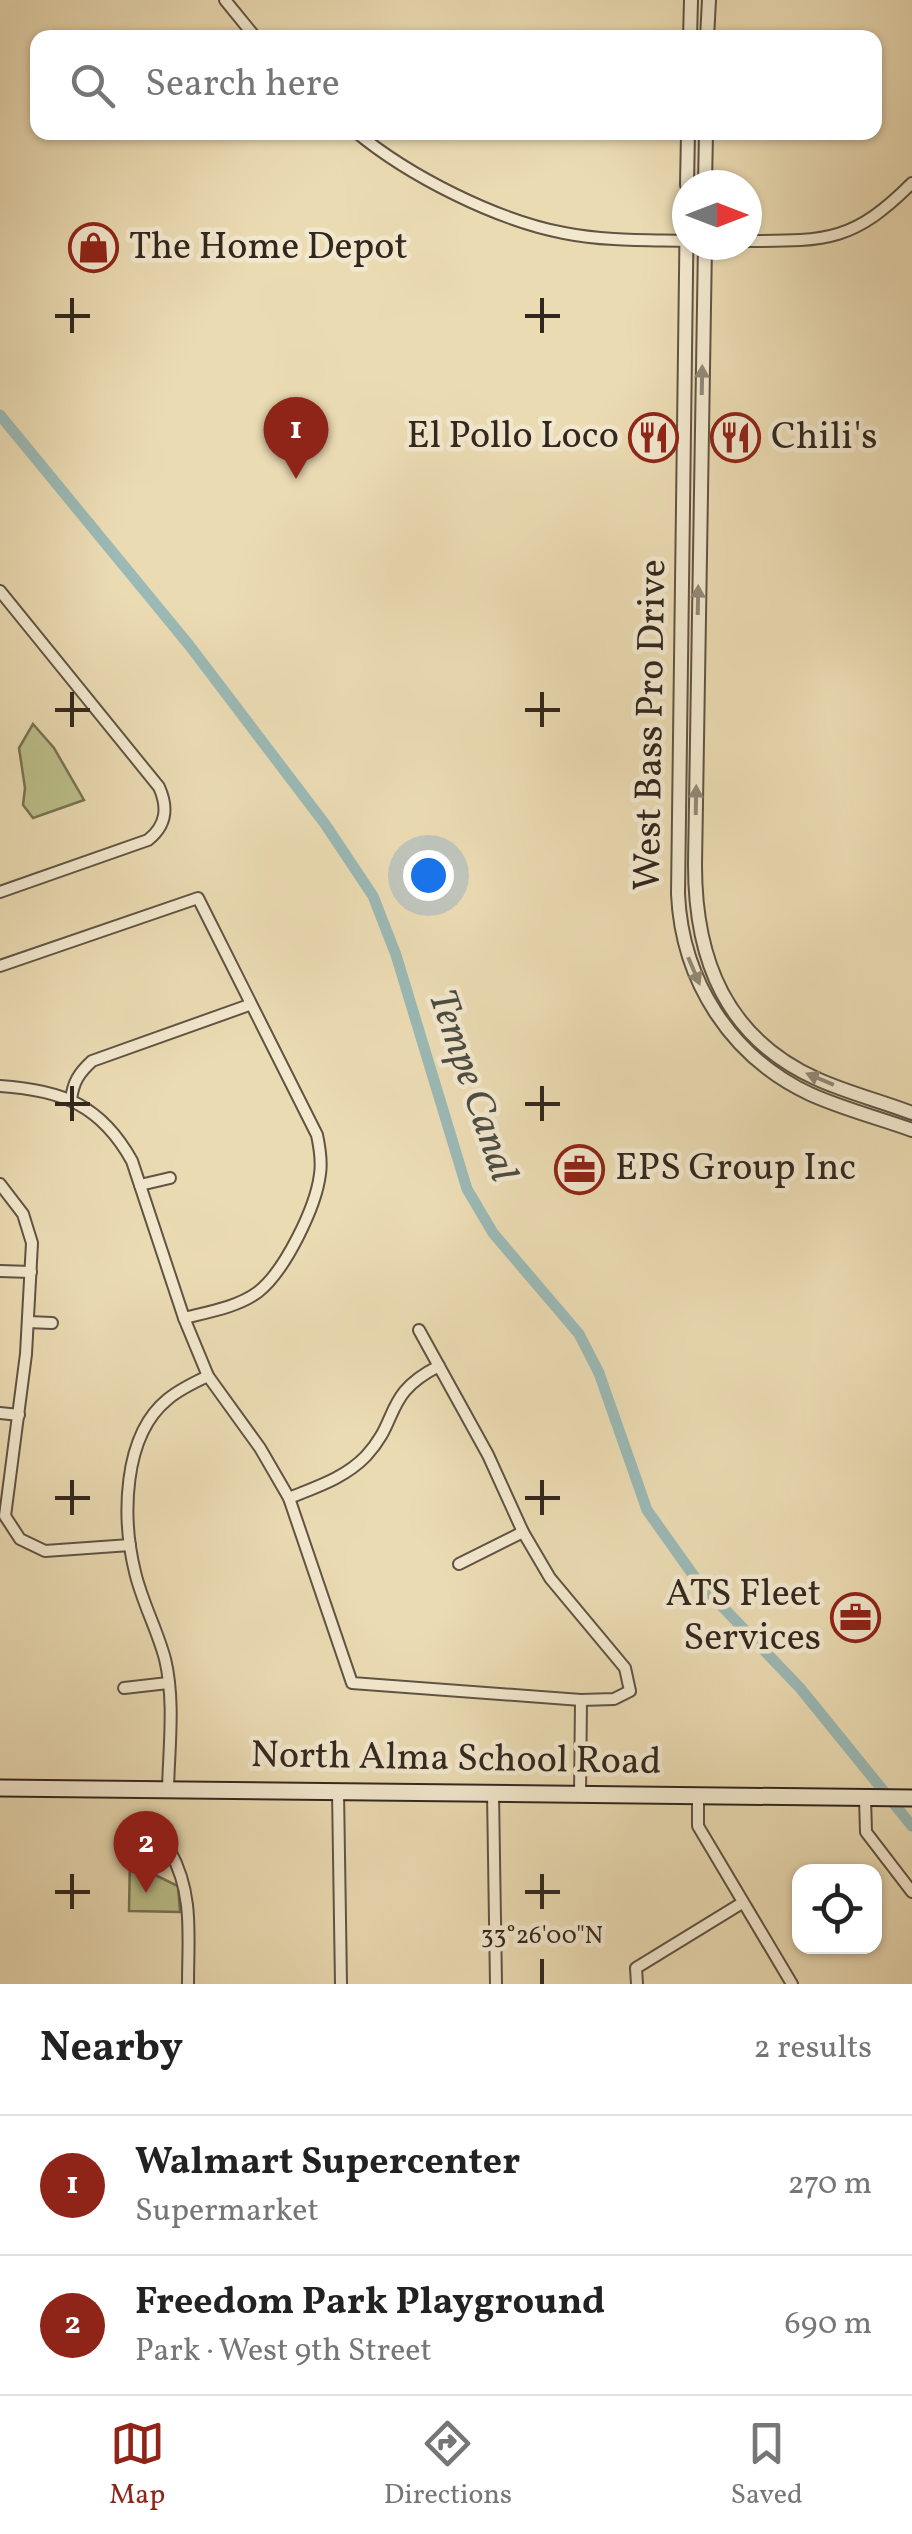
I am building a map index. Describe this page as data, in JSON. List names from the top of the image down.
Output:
{
  "streets": {
    "main road": ["North Alma School Road"],
    "street": ["West Bass Pro Drive"]
  },
  "water": ["Tempe Canal"],
  "places": {
    "shop": ["The Home Depot"],
    "restaurant": ["El Pollo Loco", "Chili's"],
    "office": ["EPS Group Inc", "ATS Fleet Services"]
  },
  "north": "right",
  "page": {
    "search": "Search here",
    "pins": ["1", "2"],
    "heading": ["Nearby", "2 results"],
    "list": [
      {
        "mark": "1",
        "name": "Walmart Supercenter",
        "note": "Supermarket",
        "value": "270 m"
      },
      {
        "mark": "2",
        "name": "Freedom Park Playground",
        "note": "Park · West 9th Street",
        "value": "690 m"
      }
    ],
    "nav": ["Map", "Directions", "Saved"]
  },
  "coordinates": ["33°26'00\"N"]
}
